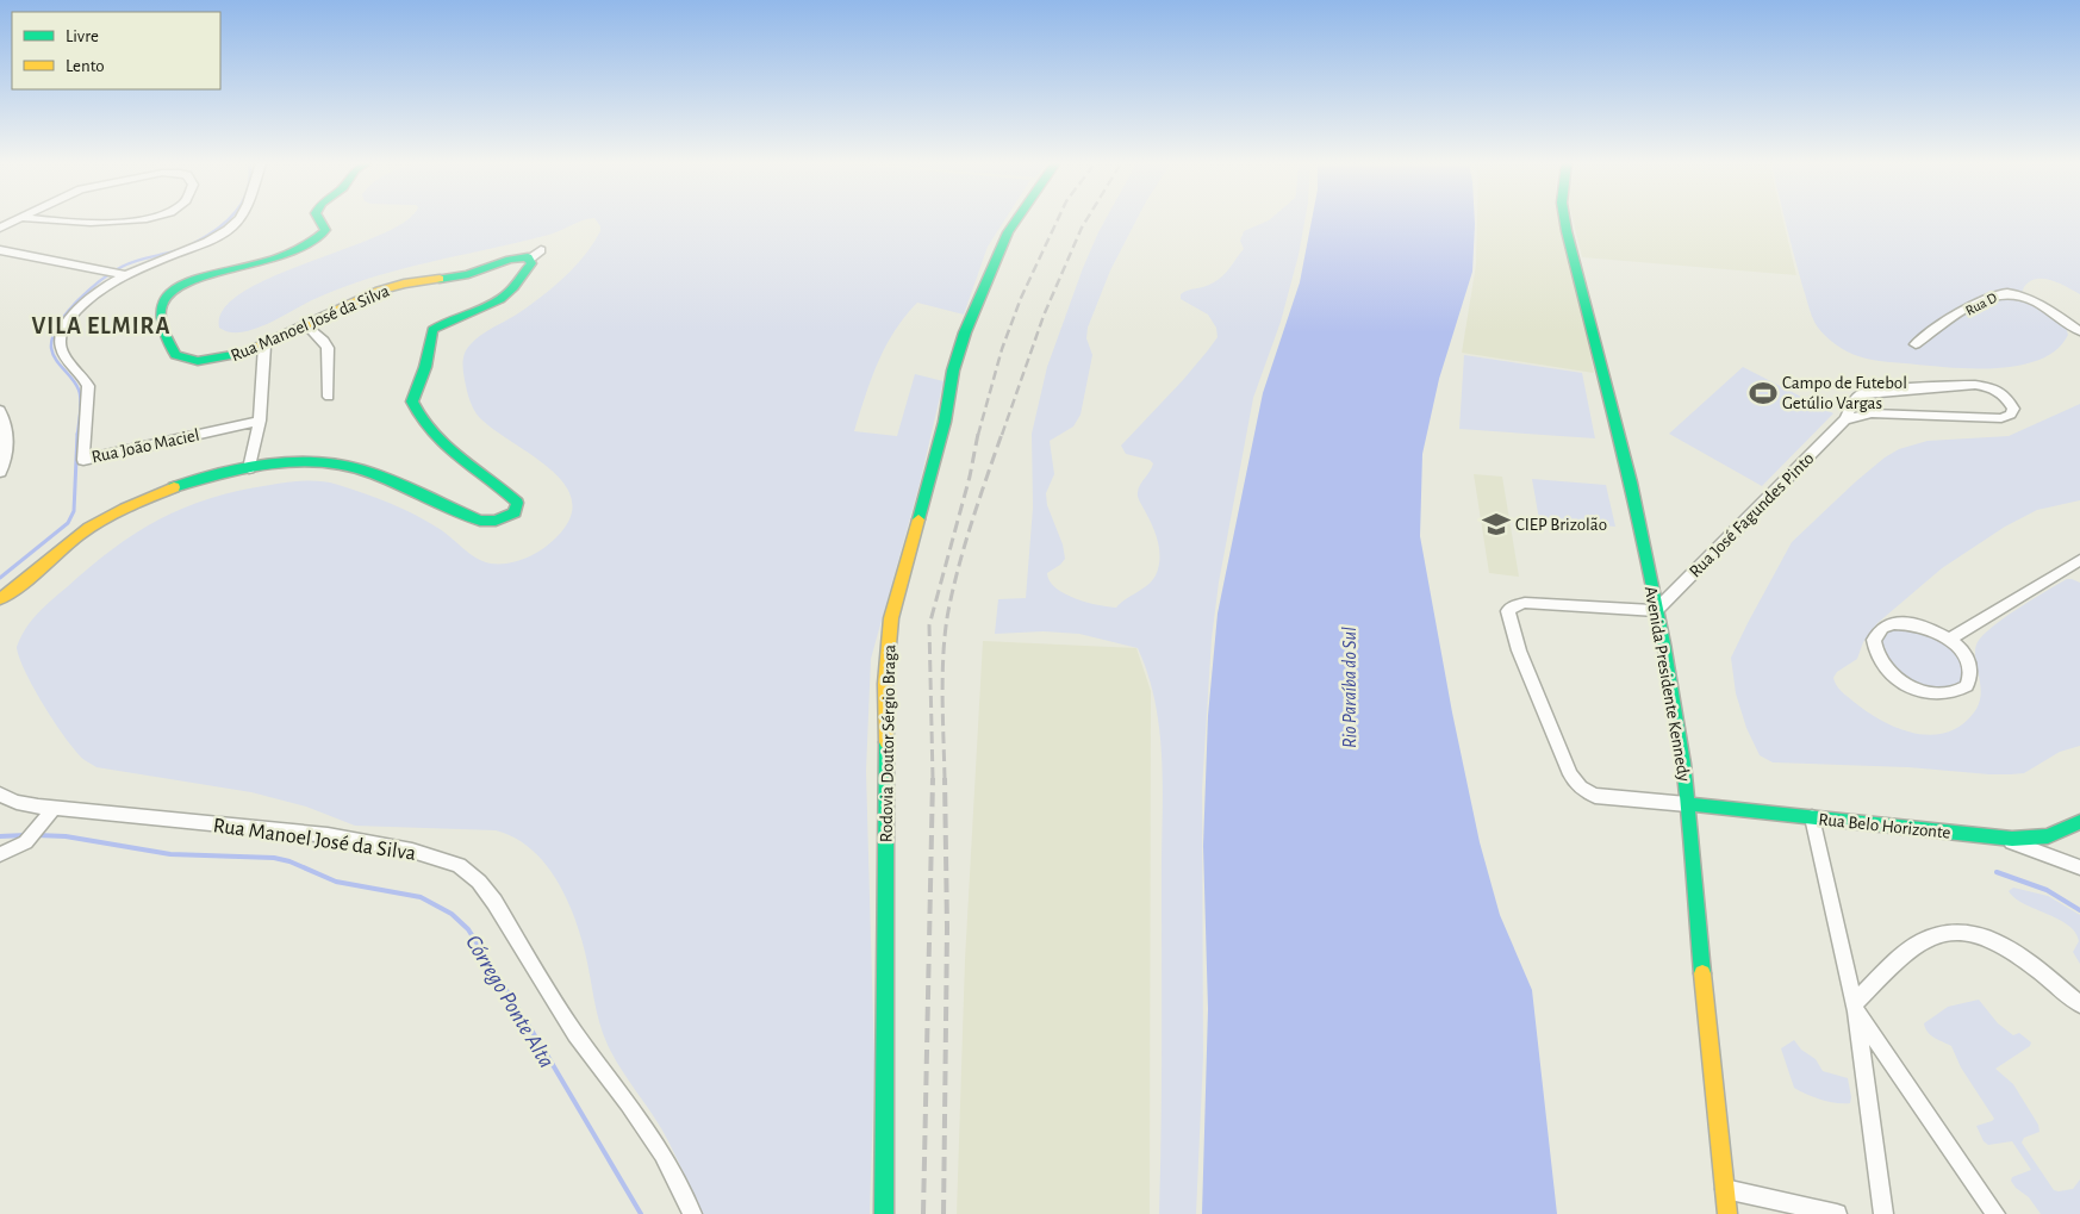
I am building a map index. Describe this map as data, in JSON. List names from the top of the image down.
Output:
{
  "streets": {
    "main road": [
      "Rua Manoel José da Silva",
      "Avenida Presidente Kennedy",
      "Rodovia Doutor Sérgio Braga",
      "Rua Belo Horizonte"
    ],
    "street": ["Rua D", "Rua João Maciel", "Rua José Fagundes Pinto"]
  },
  "crossings": [
    ["Rua José Fagundes Pinto", "Avenida Presidente Kennedy"],
    ["Avenida Presidente Kennedy", "Rua Belo Horizonte"]
  ],
  "districts": ["VILA ELMIRA"],
  "water": ["Rio Paraíba do Sul", "Córrego Ponte Alta"],
  "places": {
    "sports": ["Campo de Futebol Getúlio Vargas"],
    "school or university": ["CIEP Brizolão"]
  },
  "legend": ["Livre", "Lento"]
}
